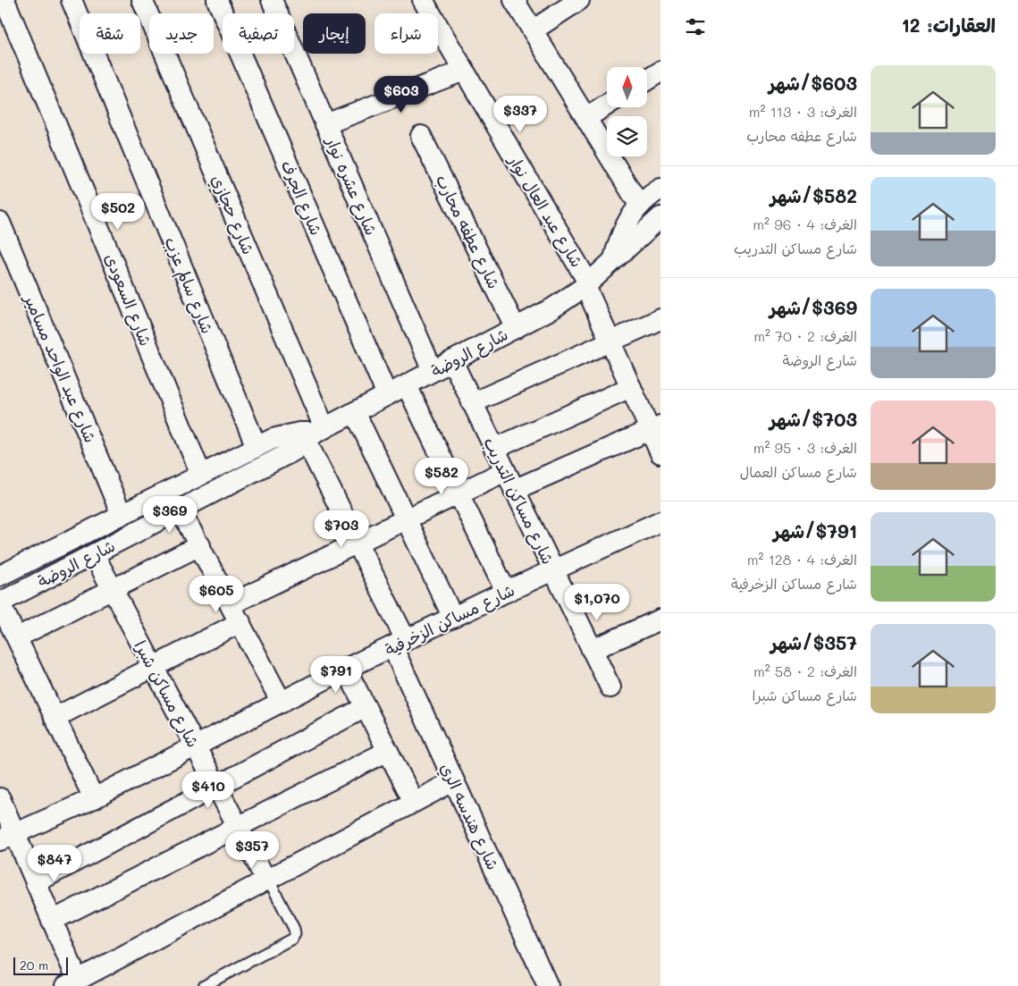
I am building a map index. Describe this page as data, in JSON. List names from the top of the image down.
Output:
{
  "streets": {
    "street": [
      "شارع عشره نوار",
      "شارع الجرف",
      "شارع عبد العال نوار",
      "شارع حجازي",
      "شارع عطفه محارب",
      "شارع سالم عزب",
      "شارع السعودى",
      "شارع الروضة",
      "شارع عبد الواحد مسامير",
      "شارع مساكن التدريب",
      "شارع مساكن الزخرفية",
      "شارع مساكن شبرا",
      "شارع هندسه الري"
    ]
  },
  "crossings": [
    ["شارع عشره نوار", "شارع الروضة"],
    ["شارع الجرف", "شارع الروضة"],
    ["شارع عبد العال نوار", "شارع الروضة"],
    ["شارع حجازي", "شارع الروضة"],
    ["شارع حجازي", "شارع هندسه الري"],
    ["شارع عطفه محارب", "شارع الروضة"],
    ["شارع سالم عزب", "شارع الروضة"],
    ["شارع السعودى", "شارع الروضة"],
    ["شارع الروضة", "شارع عبد الواحد مسامير"],
    ["شارع الروضة", "شارع مساكن التدريب"],
    ["شارع الروضة", "شارع مساكن شبرا"],
    ["شارع مساكن التدريب", "شارع مساكن الزخرفية"],
    ["شارع مساكن الزخرفية", "شارع مساكن شبرا"],
    ["شارع مساكن الزخرفية", "شارع هندسه الري"]
  ],
  "scale_bar": "20 m",
  "north": "top",
  "page": {
    "heading": "العقارات: 12",
    "chip": [
      "شراء",
      "إيجار",
      "تصفية",
      "جديد",
      "شقة"
    ],
    "list": [
      {
        "name": "$603/شهر",
        "note": "الغرف: 3 · 113 m² · شارع عطفه محارب"
      },
      {
        "name": "$582/شهر",
        "note": "الغرف: 4 · 96 m² · شارع مساكن التدريب"
      },
      {
        "name": "$369/شهر",
        "note": "الغرف: 2 · 70 m² · شارع الروضة"
      },
      {
        "name": "$703/شهر",
        "note": "الغرف: 3 · 95 m² · شارع مساكن العمال"
      },
      {
        "name": "$791/شهر",
        "note": "الغرف: 4 · 128 m² · شارع مساكن الزخرفية"
      },
      {
        "name": "$357/شهر",
        "note": "الغرف: 2 · 58 m² · شارع مساكن شبرا"
      }
    ],
    "price": [
      "$603",
      "$337",
      "$502",
      "$582",
      "$369",
      "$703",
      "$605",
      "$1,070",
      "$791",
      "$410",
      "$357",
      "$847"
    ],
    "scale": "20 m"
  }
}
